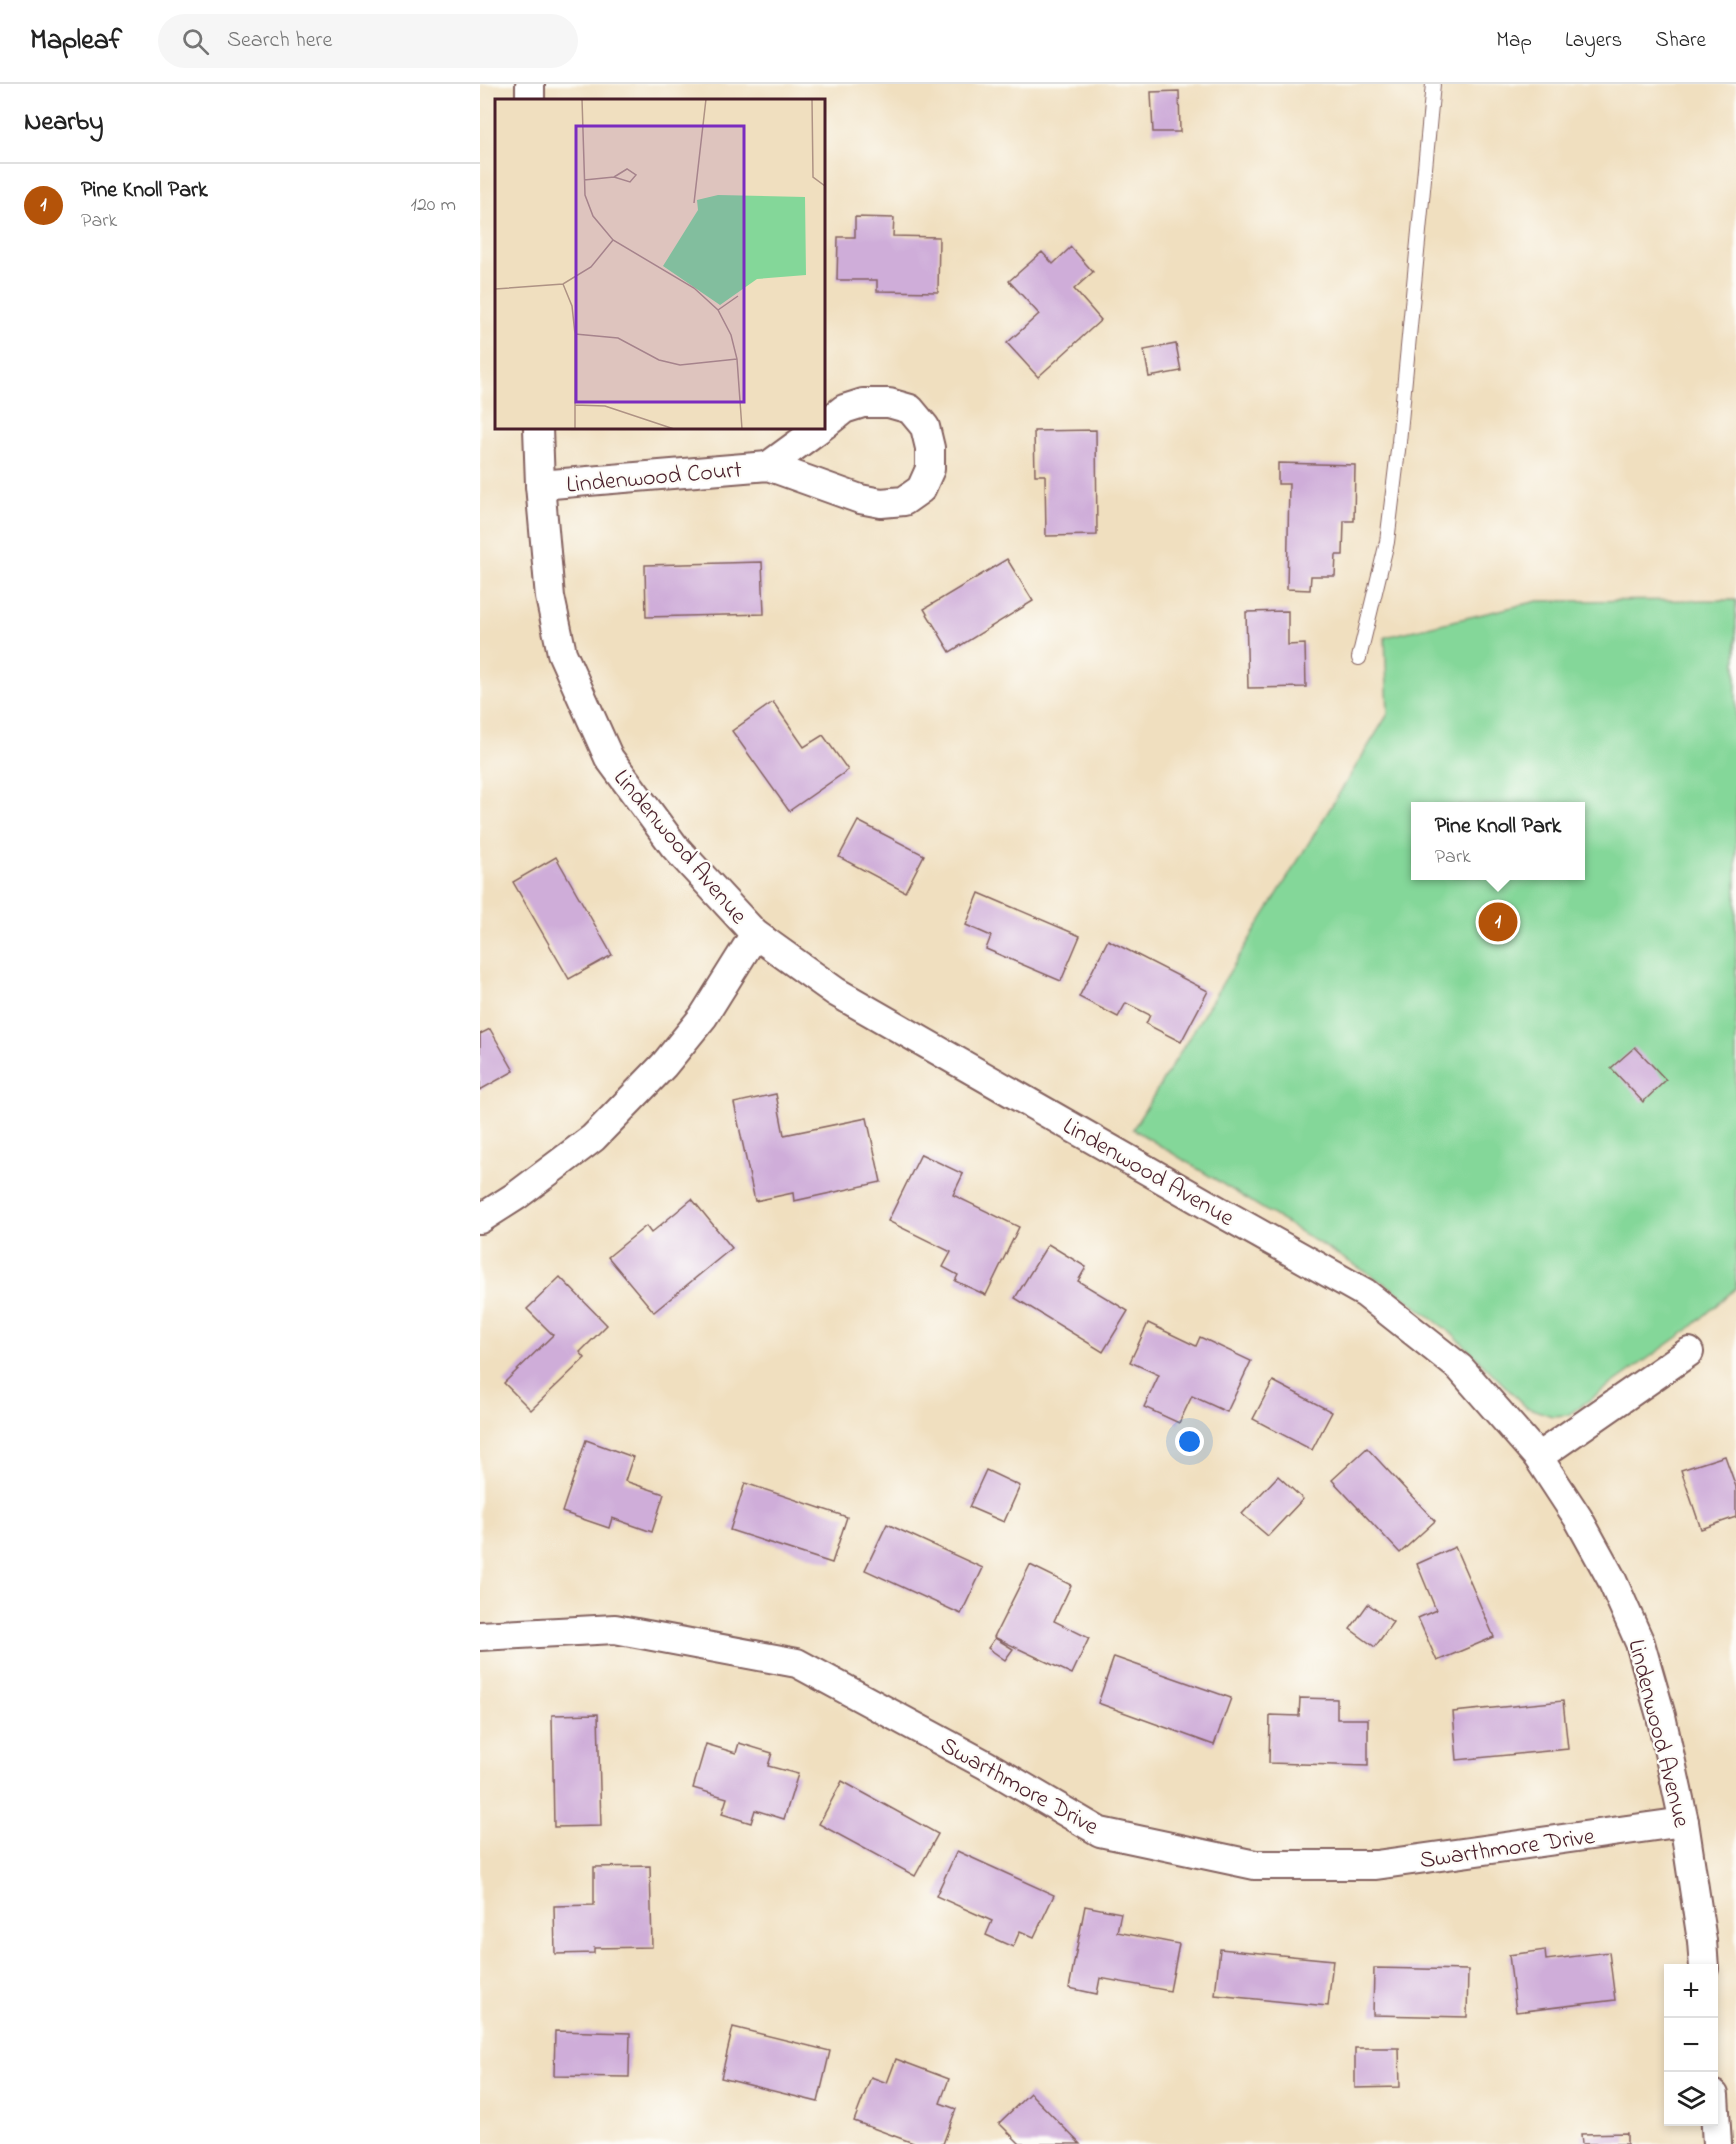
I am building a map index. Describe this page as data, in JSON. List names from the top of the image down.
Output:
{
  "streets": {
    "street": ["Lindenwood Court", "Lindenwood Avenue", "Swarthmore Drive"]
  },
  "crossings": [
    ["Lindenwood Court", "Lindenwood Avenue"],
    ["Lindenwood Avenue", "Swarthmore Drive"]
  ],
  "page": {
    "header": "Mapleaf",
    "search": "Search here",
    "nav": ["Map", "Layers", "Share"],
    "heading": "Nearby",
    "list": [
      {
        "mark": "1",
        "name": "Pine Knoll Park",
        "note": "Park",
        "value": "120 m"
      }
    ],
    "popup": ["Pine Knoll Park", "Park"],
    "pins": "1",
    "map_buttons": ["+", "−"]
  }
}
